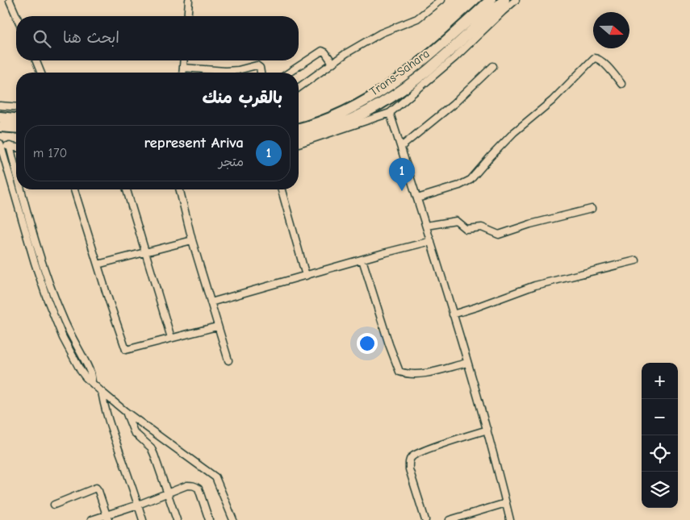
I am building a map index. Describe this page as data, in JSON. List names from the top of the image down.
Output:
{
  "streets": {
    "highway": ["Trans-Sahara"]
  },
  "north": "right",
  "page": {
    "search": "ابحث هنا",
    "heading": "بالقرب منك",
    "list": [
      {
        "mark": "1",
        "name": "represent Ariva",
        "note": "متجر",
        "value": "170 m"
      }
    ],
    "pins": "1",
    "map_buttons": ["+", "−"]
  }
}
